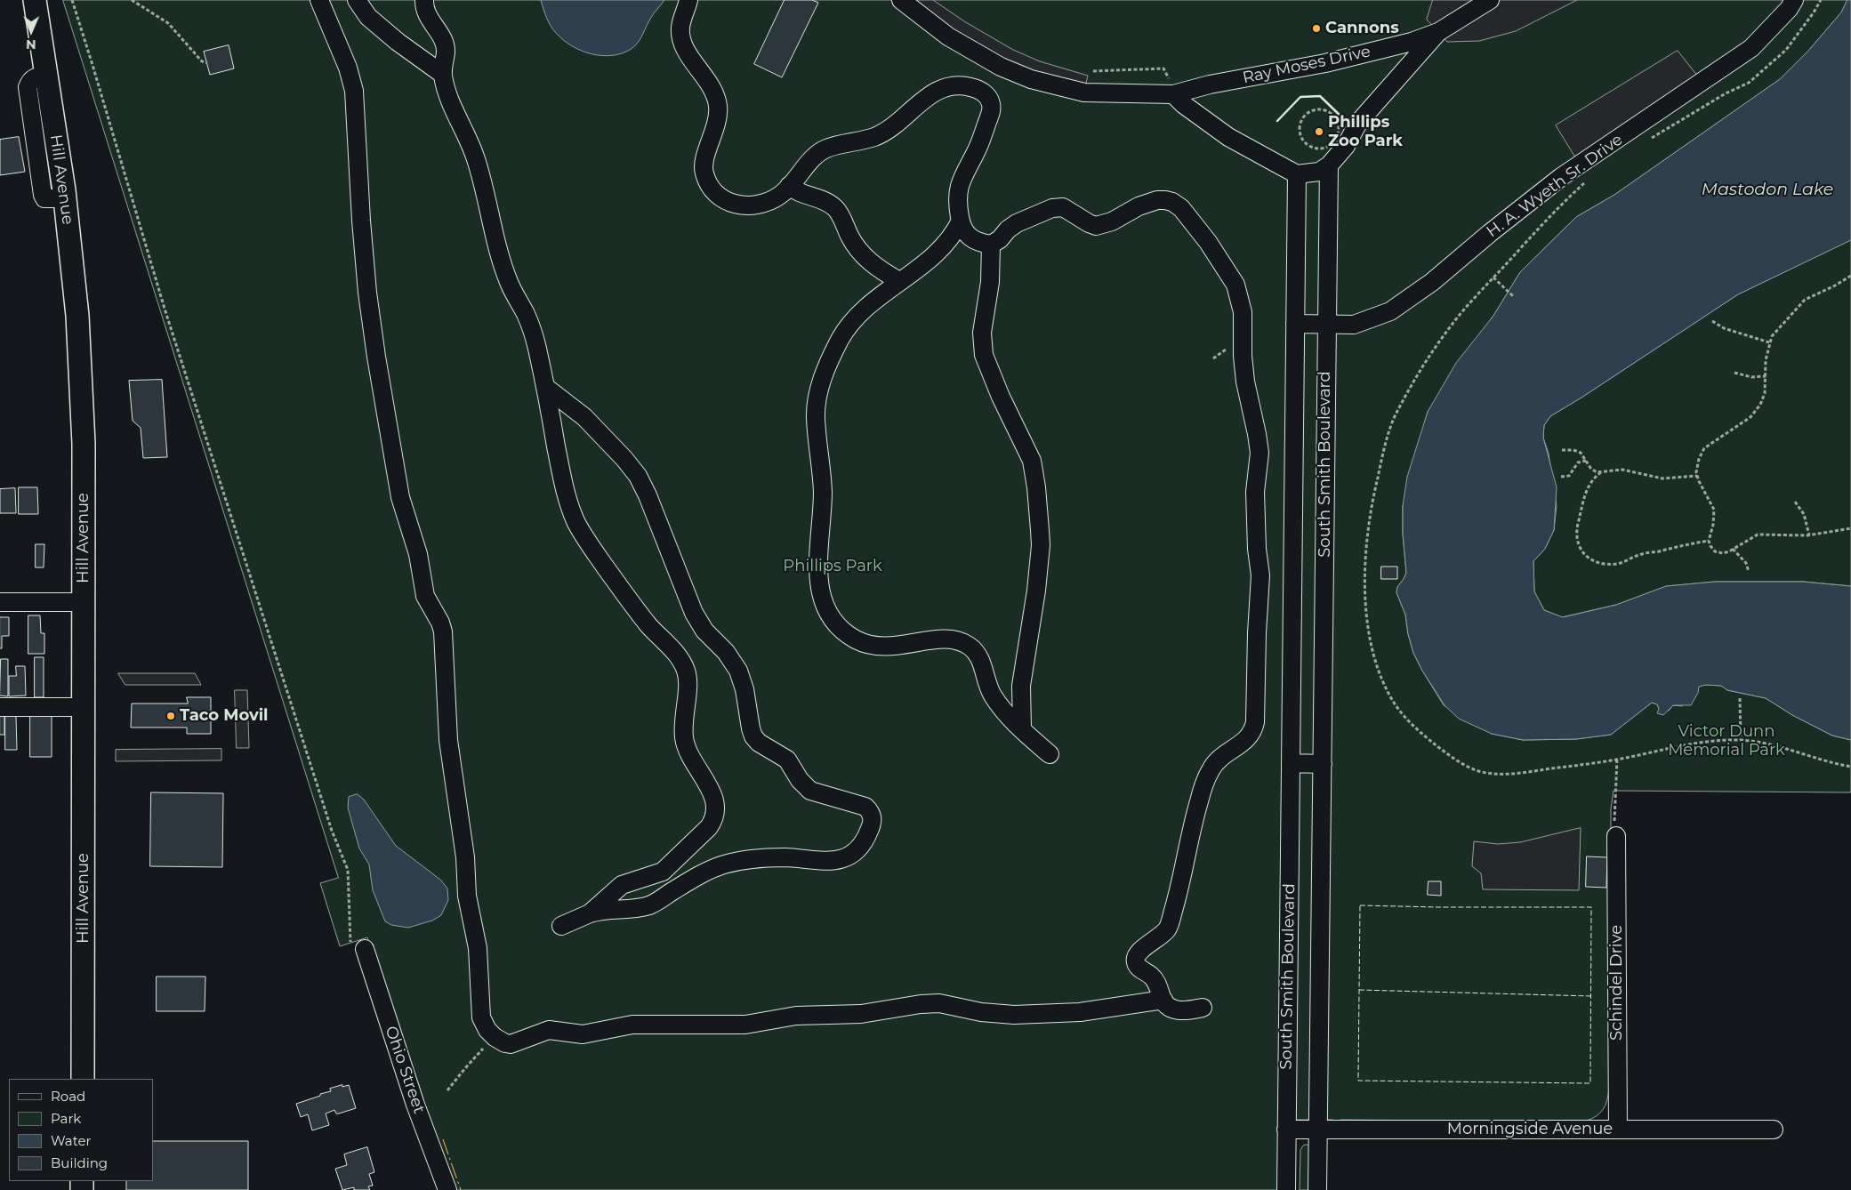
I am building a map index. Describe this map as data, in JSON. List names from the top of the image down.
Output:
{
  "streets": {
    "main road": ["Hill Avenue"],
    "street": [
      "Ray Moses Drive",
      "H. A. Wyeth Sr. Drive",
      "South Smith Boulevard",
      "Schindel Drive",
      "Ohio Street",
      "Morningside Avenue"
    ]
  },
  "crossings": [
    ["H. A. Wyeth Sr. Drive", "South Smith Boulevard"],
    ["South Smith Boulevard", "Morningside Avenue"],
    ["Schindel Drive", "Morningside Avenue"]
  ],
  "water": ["Mastodon Lake"],
  "parks": ["Phillips Park", "Victor Dunn Memorial Park"],
  "places": ["Cannons", "Phillips Zoo Park", "Taco Movil"],
  "legend": [
    "Road",
    "Park",
    "Water",
    "Building"
  ],
  "north": "bottom"
}
